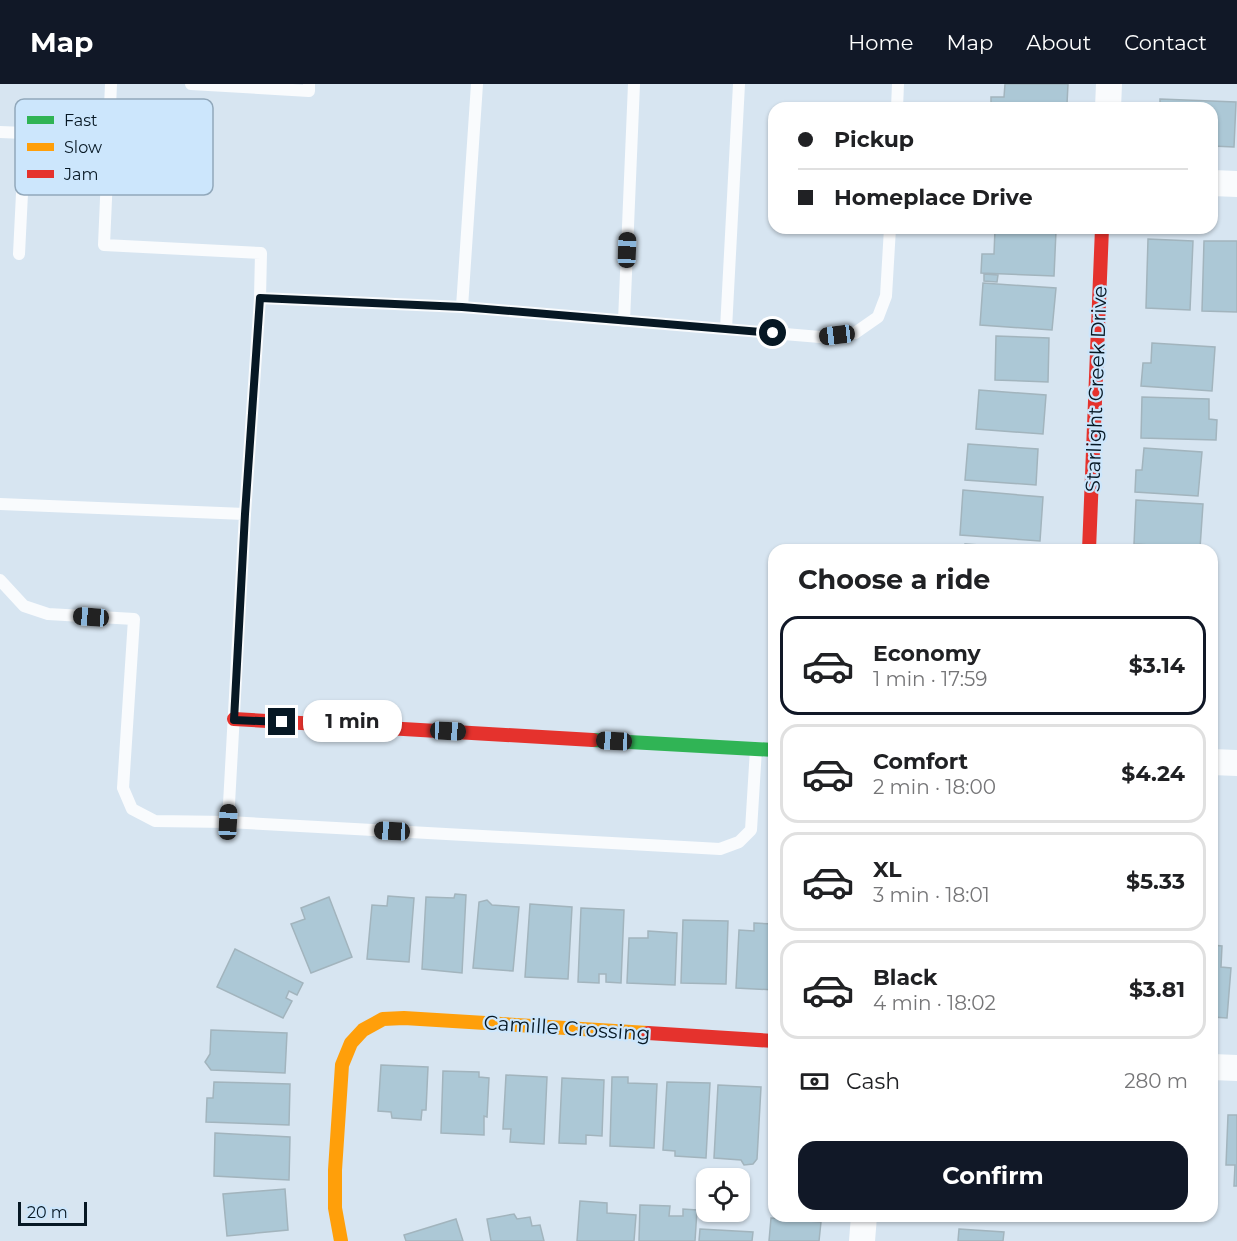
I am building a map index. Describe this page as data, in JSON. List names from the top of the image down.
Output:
{
  "streets": {
    "street": ["Starlight Creek Drive", "Camille Crossing"]
  },
  "legend": ["Fast", "Slow", "Jam"],
  "scale_bar": "20 m",
  "page": {
    "header": "Map",
    "nav": [
      "Home",
      "Map",
      "About",
      "Contact"
    ],
    "banner": ["Pickup", "Homeplace Drive"],
    "heading": "Choose a ride",
    "list": [
      {
        "name": "Economy",
        "note": "1 min · 17:59",
        "value": "$3.14"
      },
      {
        "name": "Comfort",
        "note": "2 min · 18:00",
        "value": "$4.24"
      },
      {
        "name": "XL",
        "note": "3 min · 18:01",
        "value": "$5.33"
      },
      {
        "name": "Black",
        "note": "4 min · 18:02",
        "value": "$3.81"
      }
    ],
    "bubble": "1 min",
    "pay": ["Cash", "280 m"],
    "buttons": "Confirm",
    "scale": "20 m"
  }
}
